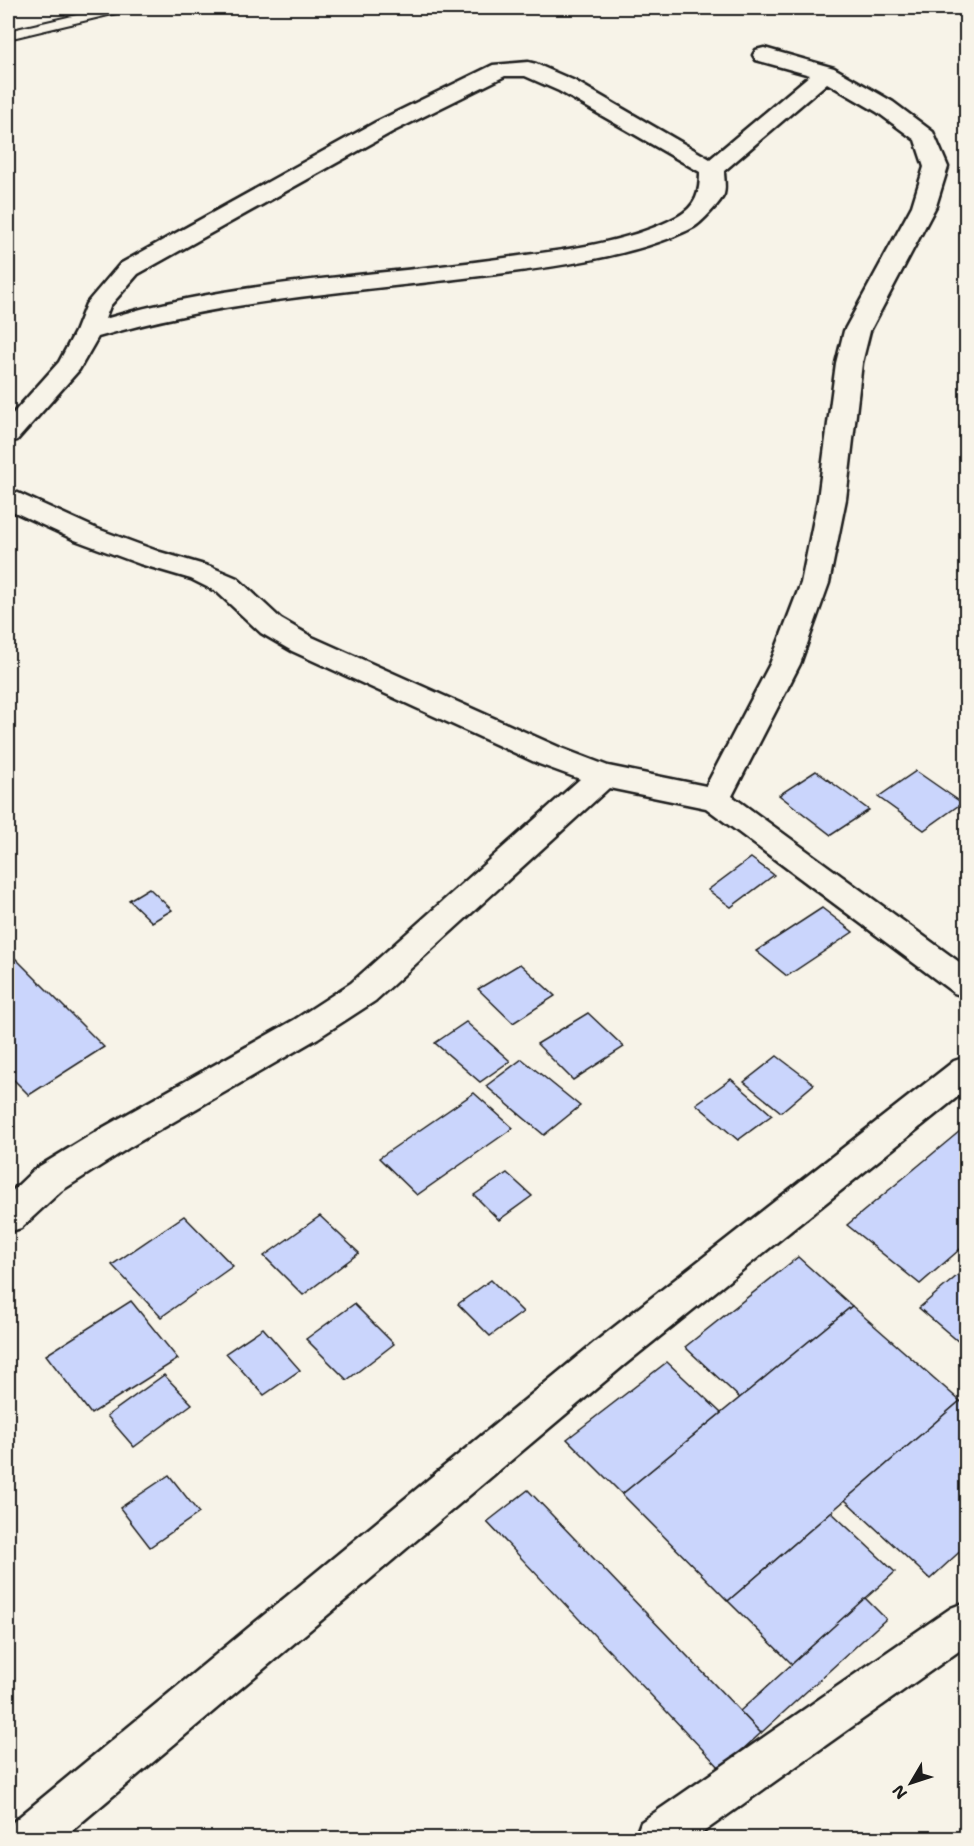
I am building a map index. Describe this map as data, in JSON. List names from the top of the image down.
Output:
{
  "north": "bottom left"
}
